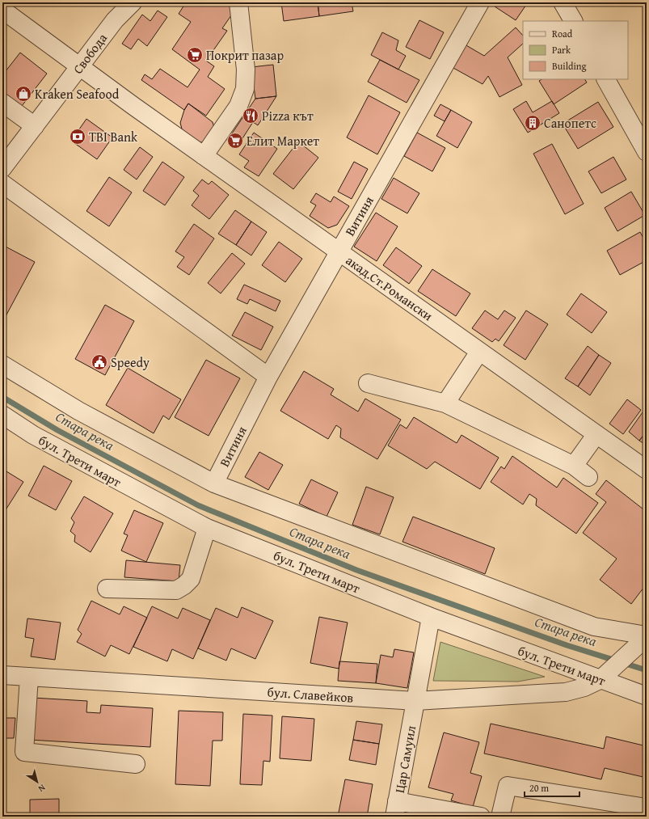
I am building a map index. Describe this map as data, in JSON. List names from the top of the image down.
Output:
{
  "streets": {
    "street": [
      "Свобода",
      "Витиня",
      "акад.Ст.Романски",
      "бул. Трети март",
      "бул. Славейков",
      "Цар Самуил"
    ]
  },
  "crossings": [
    ["Свобода", "акад.Ст.Романски"],
    ["Витиня", "акад.Ст.Романски"],
    ["бул. Трети март", "бул. Славейков"],
    ["бул. Трети март", "Цар Самуил"],
    ["бул. Славейков", "Цар Самуил"]
  ],
  "water": ["Стара река"],
  "places": {
    "supermarket": ["Покрит пазар", "Елит Маркет"],
    "shop": ["Kraken Seafood"],
    "restaurant": ["Pizza кът"],
    "building": ["Санопетс"],
    "bank": ["TBI Bank"],
    "public building": ["Speedy"]
  },
  "legend": ["Road", "Park", "Building"],
  "scale_bar": "20 m",
  "north": "bottom right"
}
